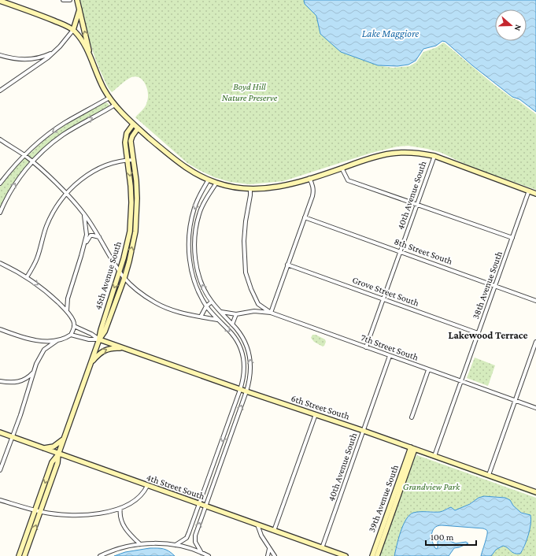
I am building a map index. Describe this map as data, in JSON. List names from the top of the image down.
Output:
{
  "streets": {
    "street": [
      "40th Avenue South",
      "8th Street South",
      "45th Avenue South",
      "38th Avenue South",
      "Grove Street South",
      "7th Street South",
      "6th Street South",
      "4th Street South",
      "39th Avenue South"
    ]
  },
  "crossings": [
    ["40th Avenue South", "8th Street South"],
    ["40th Avenue South", "Grove Street South"],
    ["40th Avenue South", "7th Street South"],
    ["40th Avenue South", "6th Street South"],
    ["40th Avenue South", "4th Street South"],
    ["8th Street South", "38th Avenue South"],
    ["45th Avenue South", "6th Street South"],
    ["45th Avenue South", "4th Street South"],
    ["38th Avenue South", "Grove Street South"],
    ["38th Avenue South", "7th Street South"],
    ["38th Avenue South", "6th Street South"],
    ["6th Street South", "39th Avenue South"]
  ],
  "districts": ["Lakewood Terrace"],
  "water": ["Lake Maggiore"],
  "parks": ["Boyd Hill Nature Preserve", "Grandview Park"],
  "scale_bar": "100 m",
  "north": "right"
}
